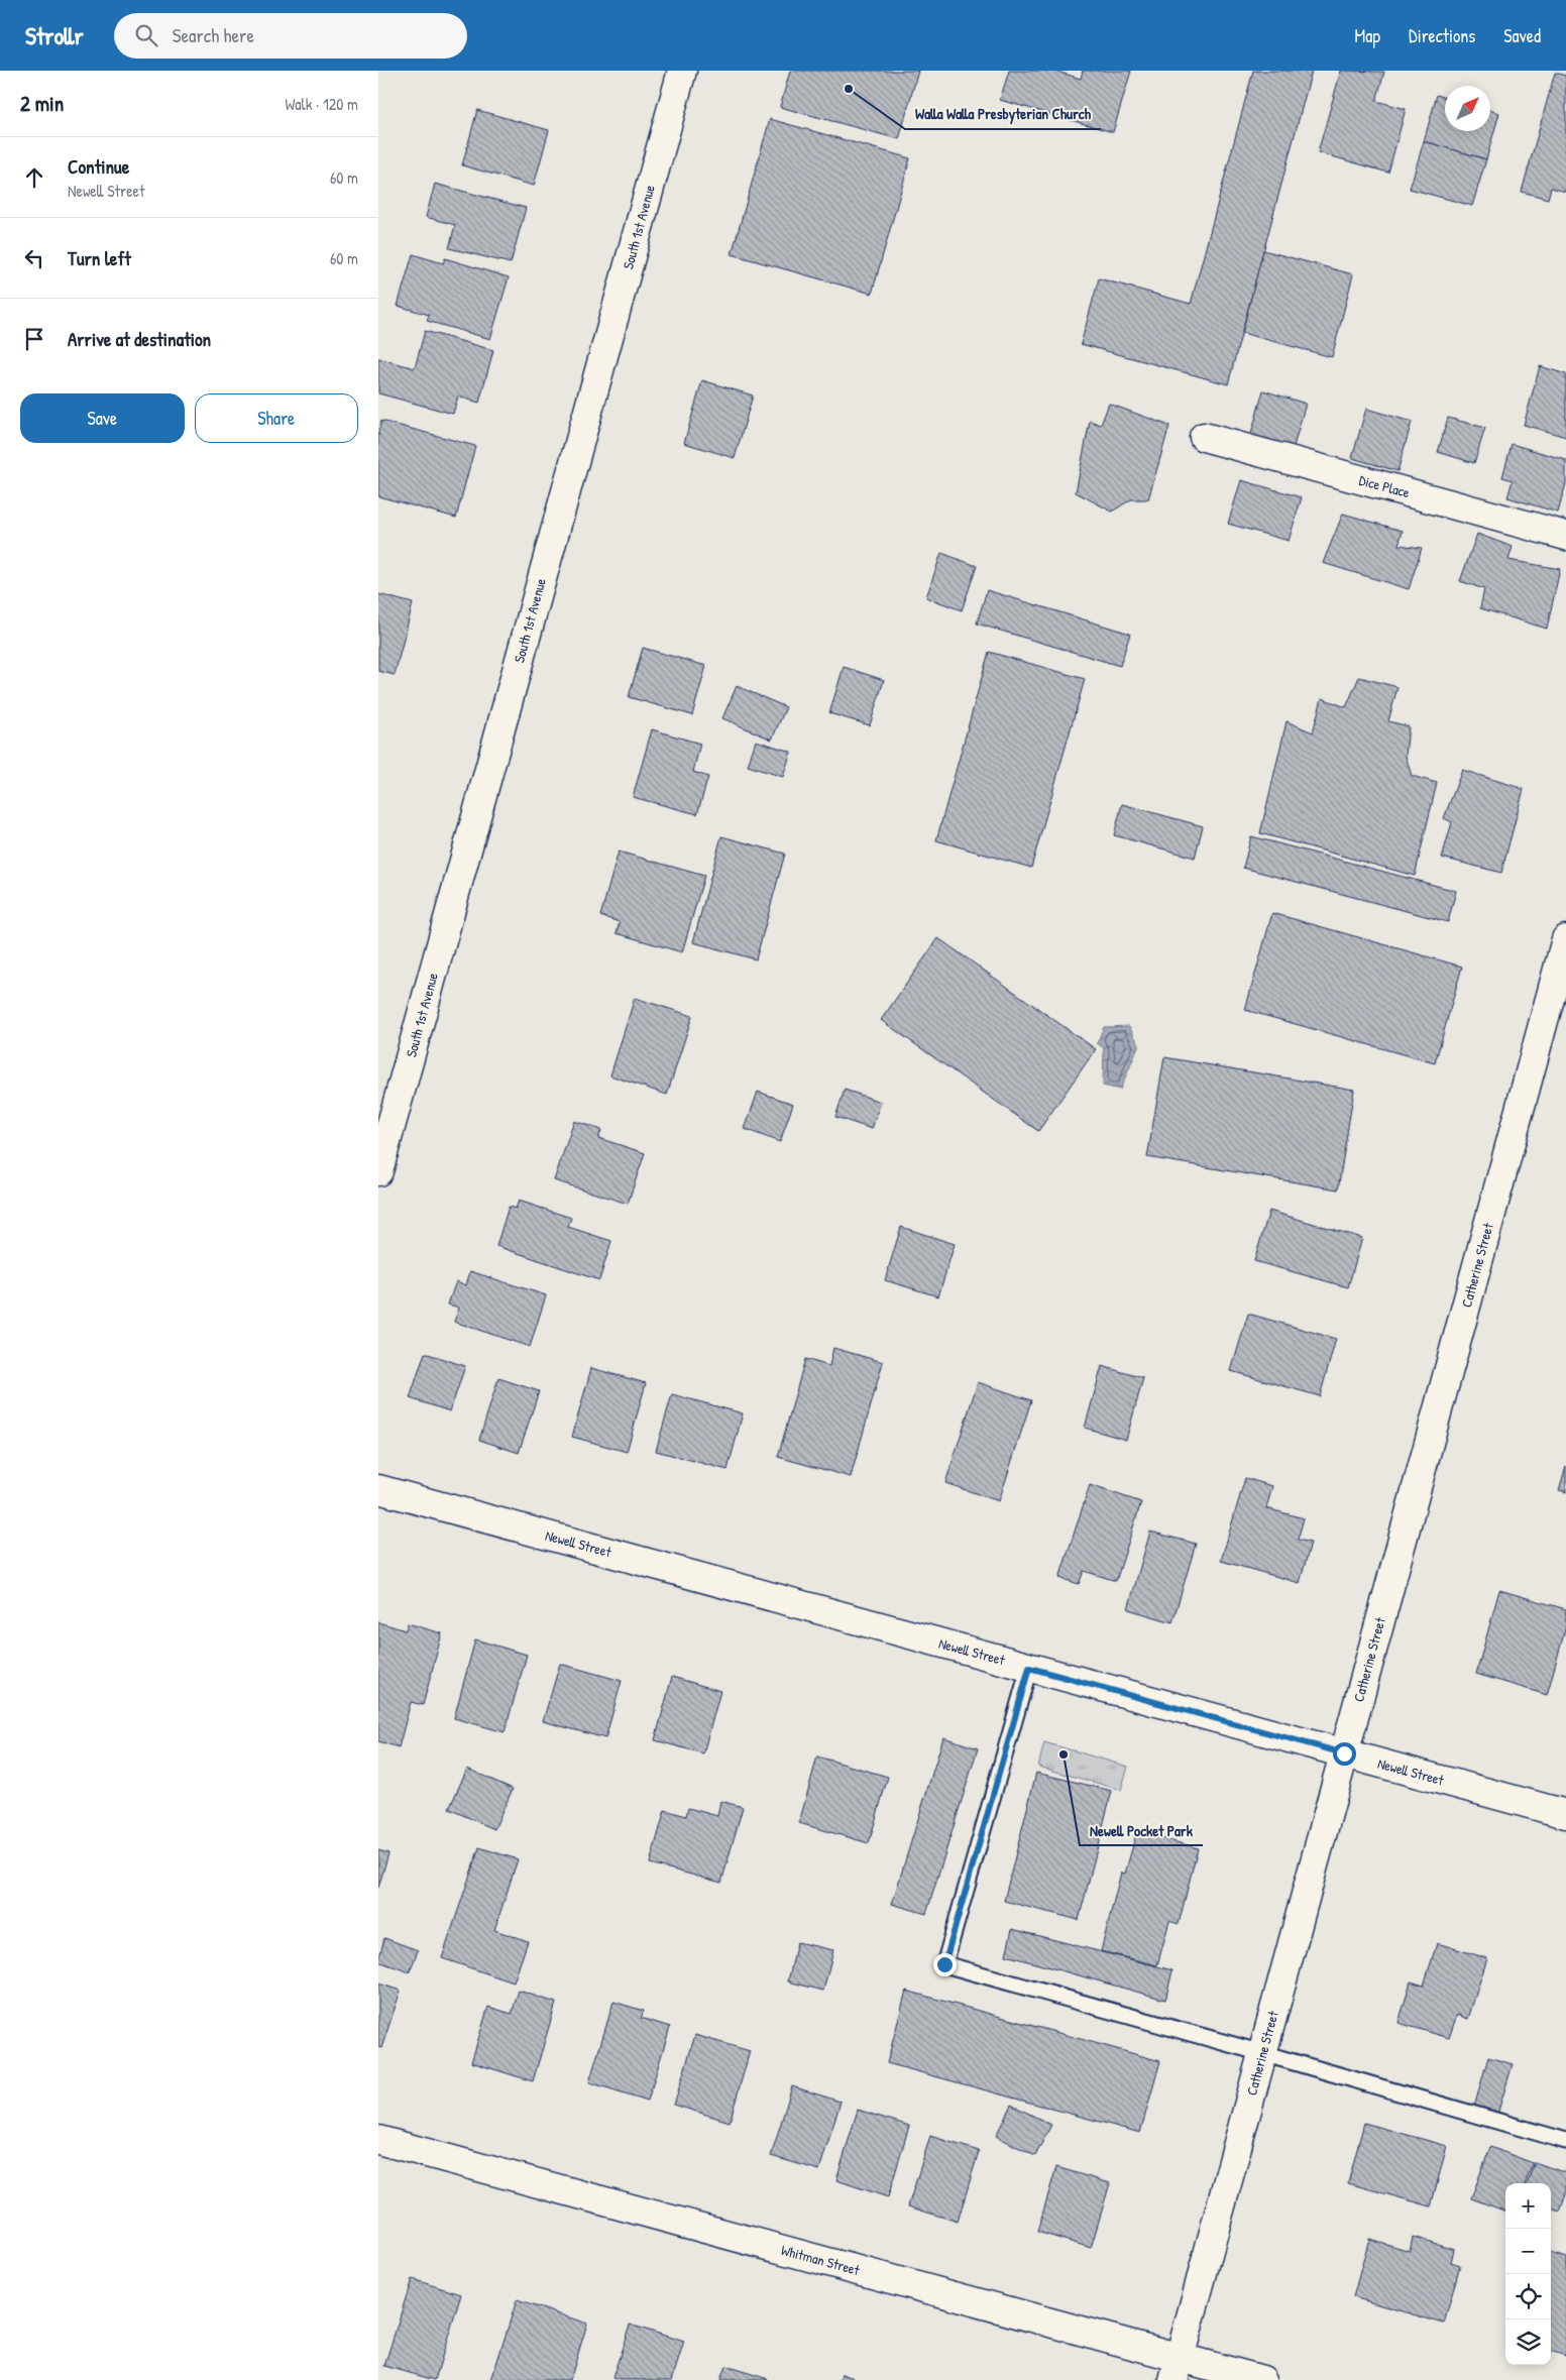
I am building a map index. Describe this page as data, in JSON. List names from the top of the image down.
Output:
{
  "streets": {
    "street": [
      "South 1st Avenue",
      "Dice Place",
      "Catherine Street",
      "Newell Street",
      "Whitman Street"
    ]
  },
  "crossings": [
    ["Catherine Street", "Newell Street"],
    ["Catherine Street", "Whitman Street"]
  ],
  "places": ["Walla Walla Presbyterian Church", "Newell Pocket Park"],
  "north": "top right",
  "page": {
    "header": "Strollr",
    "search": "Search here",
    "nav": ["Map", "Directions", "Saved"],
    "heading": ["2 min", "Walk · 120 m"],
    "list": [
      ["Continue", "Newell Street", "60 m"],
      ["Turn left", "60 m"],
      "Arrive at destination"
    ],
    "buttons": ["Save", "Share"],
    "map_buttons": ["+", "−"]
  }
}
